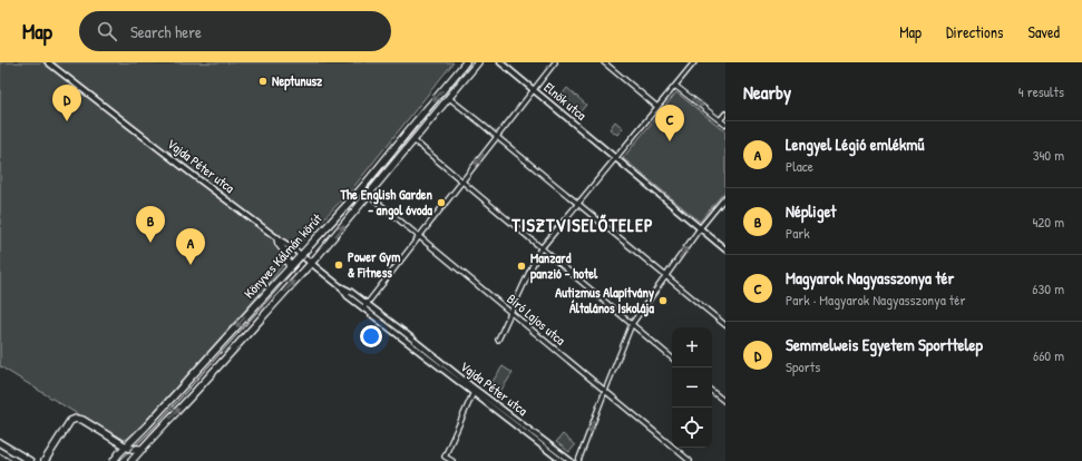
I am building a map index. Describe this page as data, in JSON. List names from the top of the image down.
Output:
{
  "streets": {
    "main road": ["Könyves Kálmán körút"],
    "street": ["Elnök utca", "Vajda Péter utca", "Bíró Lajos utca"]
  },
  "crossings": [
    ["Vajda Péter utca", "Könyves Kálmán körút"],
    ["Könyves Kálmán körút", "Bíró Lajos utca"]
  ],
  "districts": ["TISZTVISELŐTELEP"],
  "places": [
    "Neptunusz",
    "The English Garden - angol óvoda",
    "Power Gym & Fitness",
    "Manzard panzió - hotel",
    "Autizmus Alapítvány Általános Iskolája"
  ],
  "page": {
    "header": "Map",
    "search": "Search here",
    "nav": ["Map", "Directions", "Saved"],
    "heading": ["Nearby", "4 results"],
    "pins": [
      "D",
      "C",
      "B",
      "A"
    ],
    "list": [
      {
        "mark": "A",
        "name": "Lengyel Légió emlékmű",
        "note": "Place",
        "value": "340 m"
      },
      {
        "mark": "B",
        "name": "Népliget",
        "note": "Park",
        "value": "420 m"
      },
      {
        "mark": "C",
        "name": "Magyarok Nagyasszonya tér",
        "note": "Park · Magyarok Nagyasszonya tér",
        "value": "630 m"
      },
      {
        "mark": "D",
        "name": "Semmelweis Egyetem Sporttelep",
        "note": "Sports",
        "value": "660 m"
      }
    ],
    "map_buttons": ["+", "−"]
  }
}
